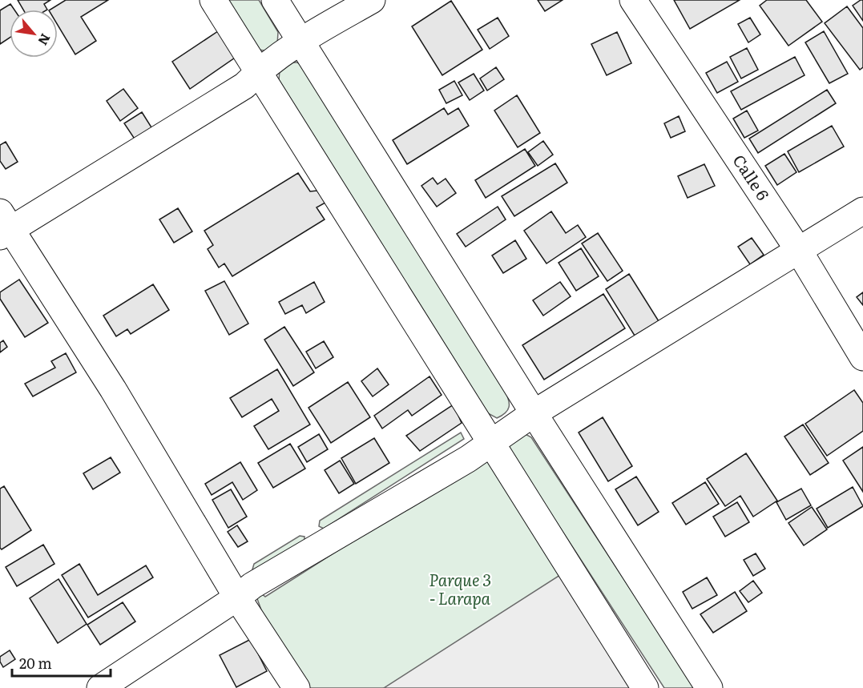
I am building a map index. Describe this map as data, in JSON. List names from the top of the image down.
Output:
{
  "streets": {
    "street": ["Calle 6"]
  },
  "parks": ["Parque 3 - Larapa"],
  "scale_bar": "20 m",
  "north": "bottom right"
}
